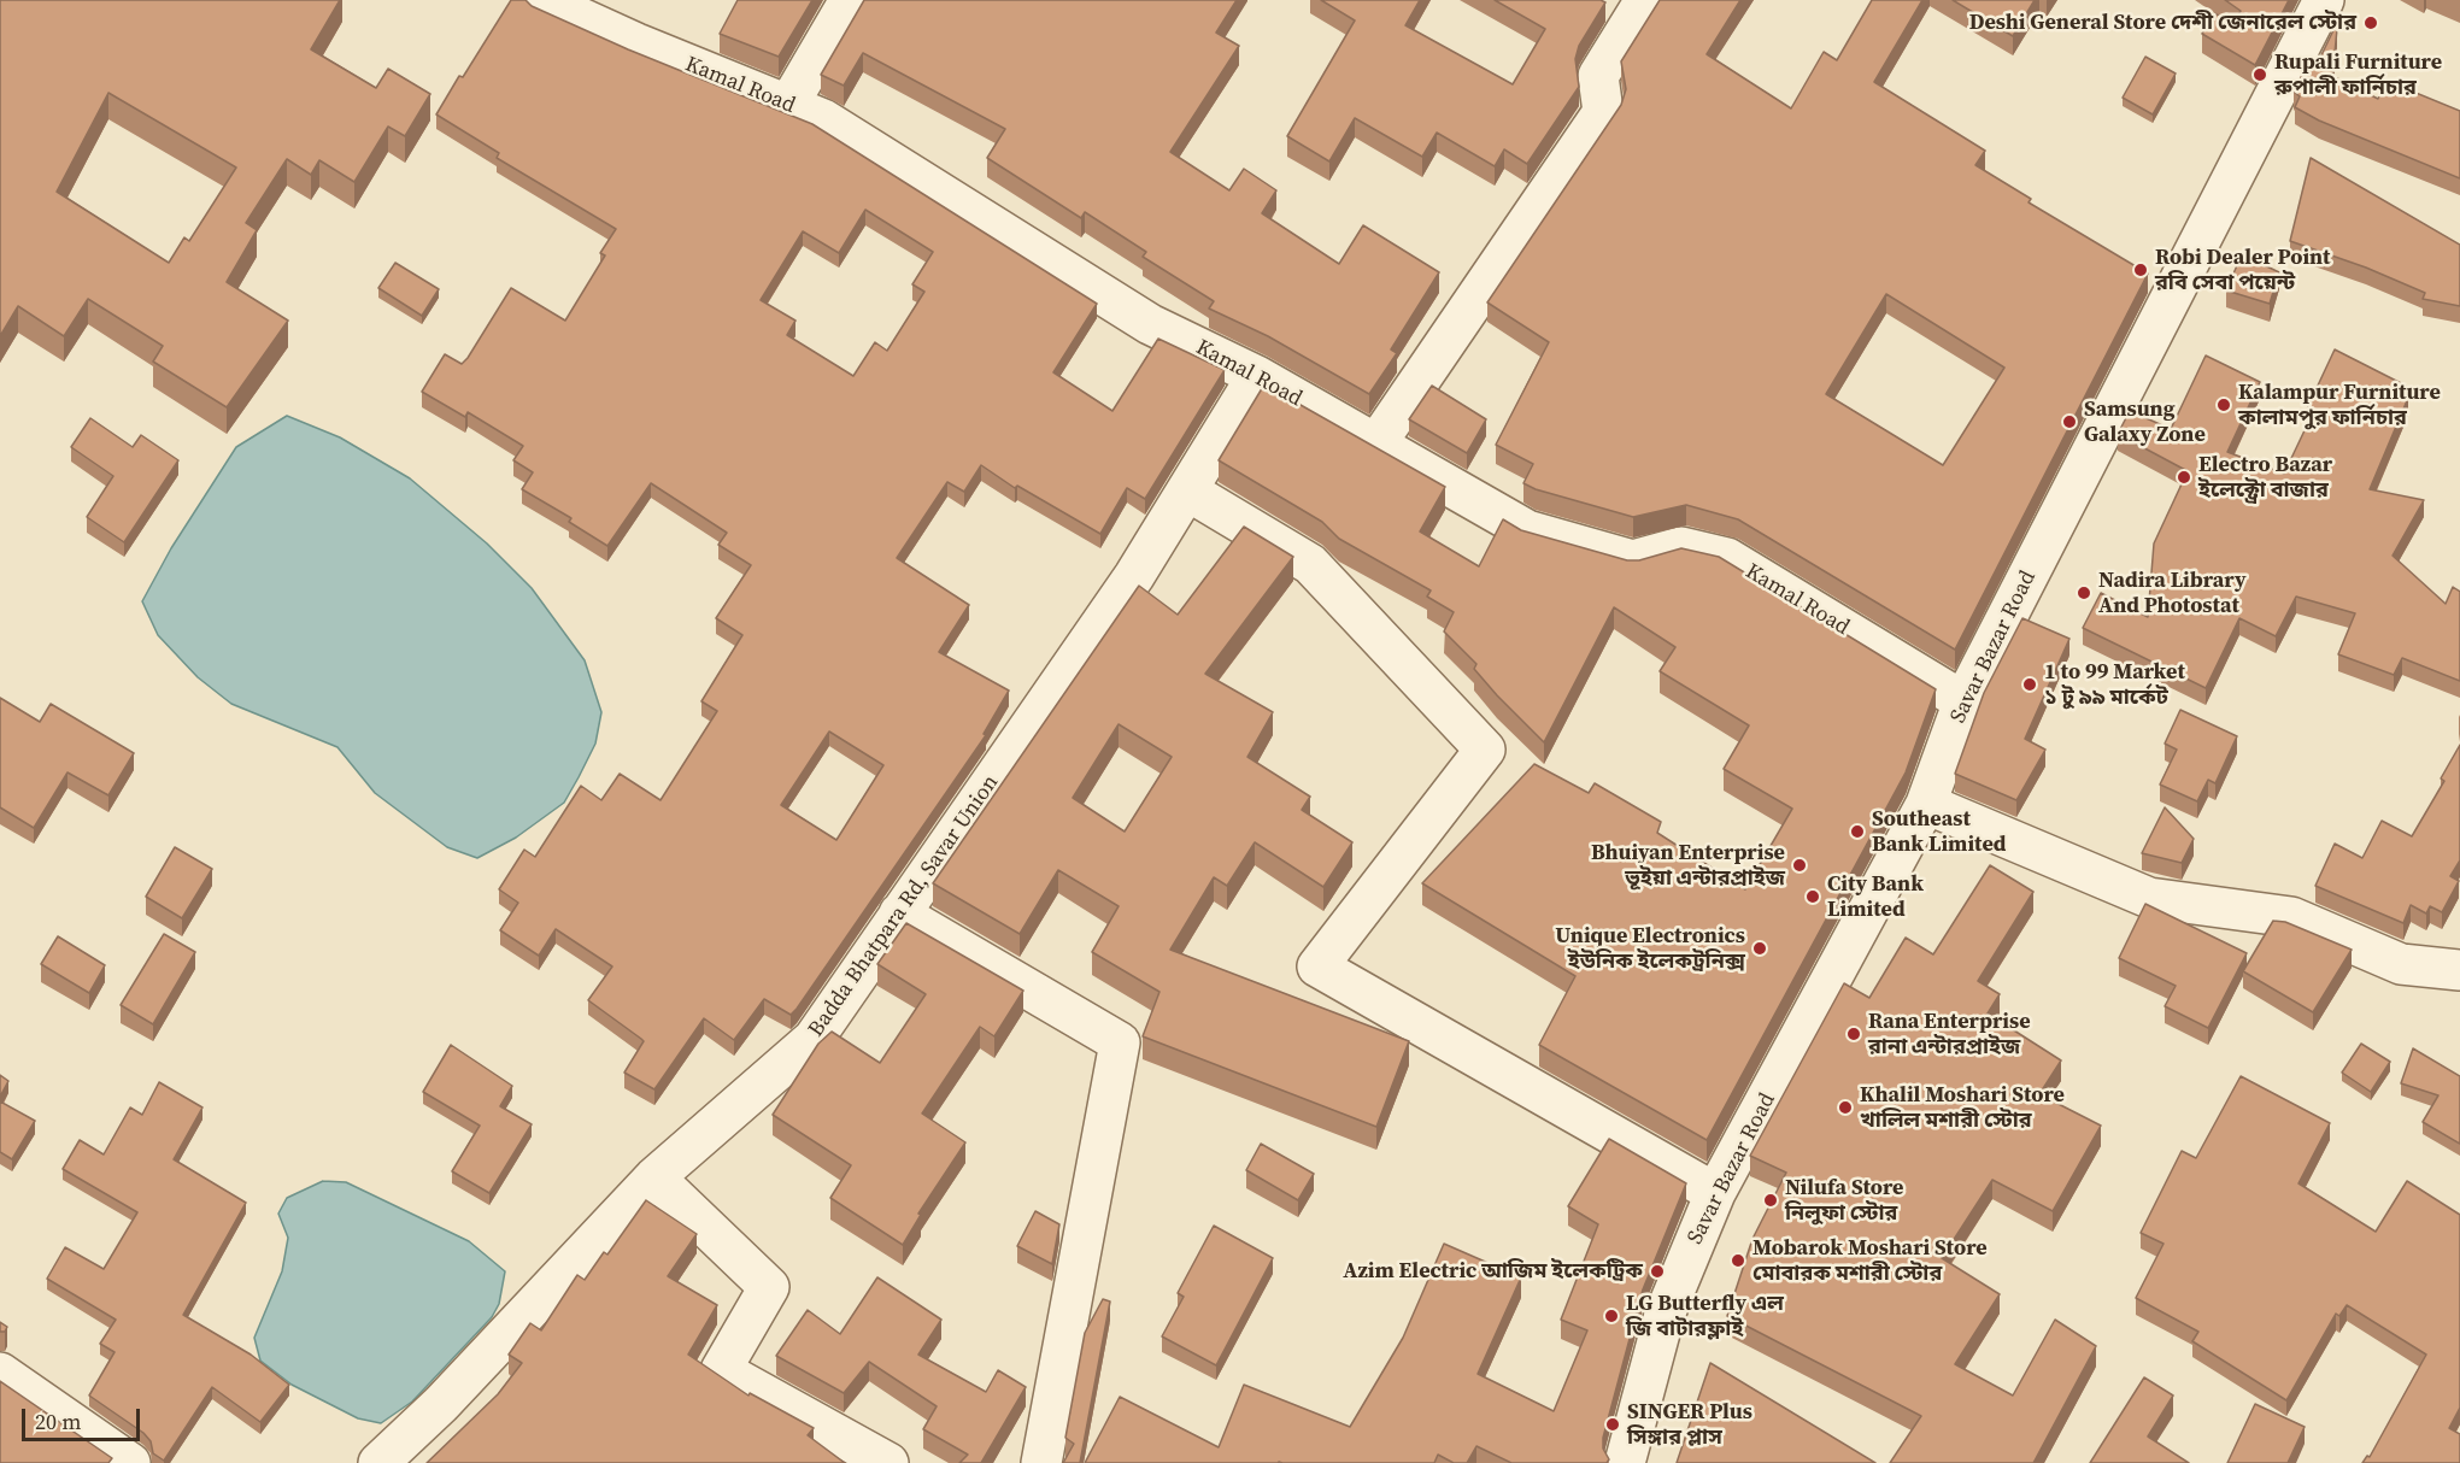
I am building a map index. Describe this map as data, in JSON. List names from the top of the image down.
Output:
{
  "streets": {
    "street": ["Kamal Road", "Savar Bazar Road", "Badda Bhatpara Rd, Savar Union"]
  },
  "crossings": [
    ["Kamal Road", "Savar Bazar Road"],
    ["Kamal Road", "Badda Bhatpara Rd, Savar Union"]
  ],
  "places": [
    "Deshi General Store দেশী জেনারেল স্টোর",
    "Rupali Furniture রুপালী ফার্নিচার",
    "Robi Dealer Point রবি সেবা পয়েন্ট",
    "Kalampur Furniture কালামপুর ফার্নিচার",
    "Samsung Galaxy Zone",
    "Electro Bazar ইলেক্ট্রো বাজার",
    "Nadira Library And Photostat",
    "1 to 99 Market ১ টু ৯৯ মার্কেট",
    "Southeast Bank Limited",
    "Bhuiyan Enterprise ভূইয়া এন্টারপ্রাইজ",
    "City Bank Limited",
    "Unique Electronics ইউনিক ইলেকট্রনিক্স",
    "Rana Enterprise রানা এন্টারপ্রাইজ",
    "Khalil Moshari Store খালিল মশারী স্টোর",
    "Nilufa Store নিলুফা স্টোর",
    "Mobarok Moshari Store মোবারক মশারী স্টোর",
    "Azim Electric আজিম ইলেকট্রিক",
    "LG Butterfly এল জি বাটারফ্লাই",
    "SINGER Plus সিঙ্গার প্লাস"
  ],
  "scale_bar": "20 m"
}
